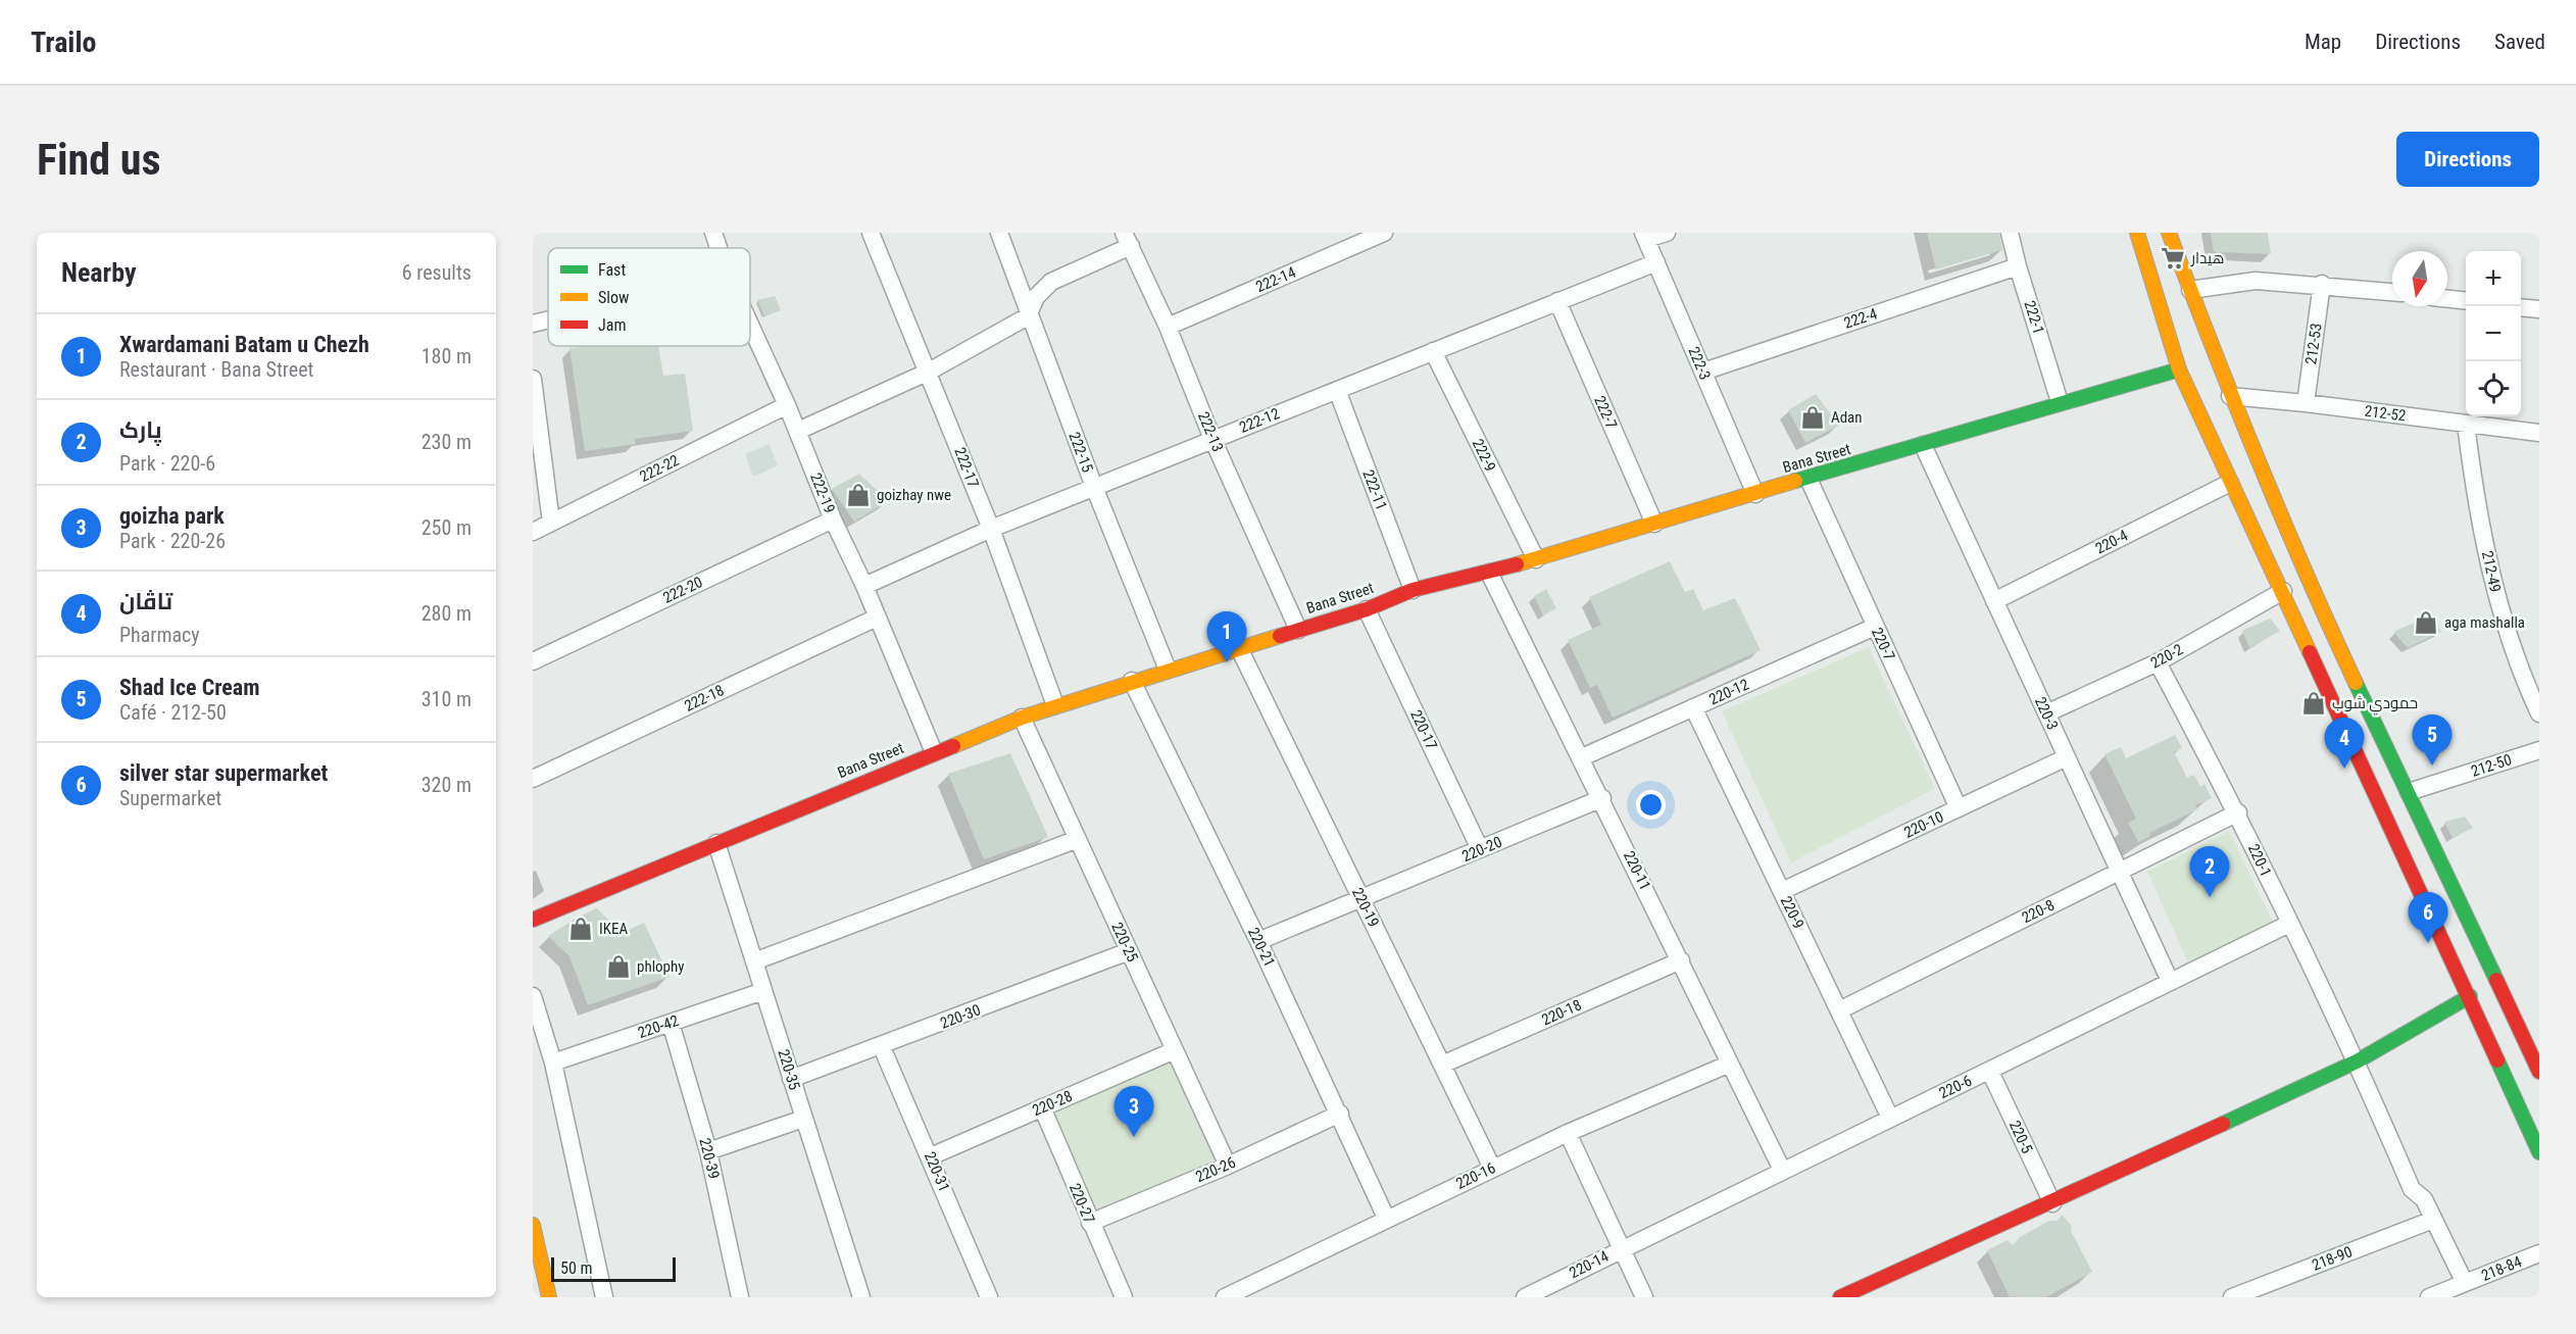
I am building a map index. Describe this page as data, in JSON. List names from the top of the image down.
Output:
{
  "streets": {
    "main road": ["Bana Street"],
    "street": [
      "222-14",
      "222-1",
      "222-4",
      "212-53",
      "222-3",
      "222-7",
      "212-52",
      "222-12",
      "222-13",
      "222-15",
      "222-9",
      "222-17",
      "222-22",
      "222-11",
      "222-19",
      "220-4",
      "212-49",
      "222-20",
      "220-7",
      "220-2",
      "220-12",
      "222-18",
      "220-3",
      "220-17",
      "212-50",
      "220-10",
      "220-20",
      "220-1",
      "220-11",
      "220-19",
      "220-8",
      "220-9",
      "220-25",
      "220-21",
      "220-18",
      "220-30",
      "220-42",
      "220-35",
      "220-6",
      "220-28",
      "220-5",
      "220-39",
      "220-26",
      "220-31",
      "220-16",
      "220-27",
      "218-90",
      "220-14",
      "218-84"
    ]
  },
  "crossings": [
    ["222-14", "222-13"],
    ["222-1", "222-4"],
    ["222-1", "Bana Street"],
    ["222-4", "222-3"],
    ["212-53", "212-52"],
    ["222-3", "222-12"],
    ["222-3", "Bana Street"],
    ["222-7", "222-12"],
    ["222-7", "Bana Street"],
    ["212-52", "212-49"],
    ["222-12", "222-13"],
    ["222-12", "222-15"],
    ["222-12", "222-9"],
    ["222-12", "222-17"],
    ["222-12", "222-11"],
    ["222-12", "222-19"],
    ["222-13", "Bana Street"],
    ["222-15", "Bana Street"],
    ["222-9", "Bana Street"],
    ["Bana Street", "222-17"],
    ["Bana Street", "222-11"],
    ["Bana Street", "222-19"],
    ["Bana Street", "220-7"],
    ["Bana Street", "220-3"],
    ["Bana Street", "220-17"],
    ["Bana Street", "220-11"],
    ["Bana Street", "220-19"],
    ["Bana Street", "220-25"],
    ["Bana Street", "220-21"],
    ["Bana Street", "220-35"],
    ["222-22", "222-19"],
    ["222-19", "222-20"],
    ["222-19", "222-18"],
    ["220-4", "220-3"],
    ["220-7", "220-12"],
    ["220-7", "220-10"],
    ["220-2", "220-3"],
    ["220-2", "220-1"],
    ["220-12", "220-11"],
    ["220-12", "220-9"],
    ["220-3", "220-10"],
    ["220-3", "220-8"],
    ["220-3", "220-6"],
    ["220-17", "220-20"],
    ["220-10", "220-9"],
    ["220-20", "220-11"],
    ["220-20", "220-19"],
    ["220-20", "220-21"],
    ["220-1", "220-8"],
    ["220-1", "220-6"],
    ["220-1", "218-90"],
    ["220-1", "218-84"],
    ["220-11", "220-18"],
    ["220-11", "220-6"],
    ["220-11", "220-16"],
    ["220-19", "220-18"],
    ["220-19", "220-16"],
    ["220-8", "220-9"],
    ["220-9", "220-6"],
    ["220-25", "220-30"],
    ["220-25", "220-28"],
    ["220-25", "220-26"],
    ["220-21", "220-26"],
    ["220-21", "220-16"],
    ["220-30", "220-35"],
    ["220-30", "220-31"],
    ["220-42", "220-35"],
    ["220-42", "220-39"],
    ["220-6", "220-5"],
    ["220-6", "220-14"],
    ["220-28", "220-31"],
    ["220-28", "220-27"],
    ["220-26", "220-27"]
  ],
  "places": {
    "supermarket": ["هيدار"],
    "shop": [
      "Adan",
      "goizhay nwe",
      "aga mashalla",
      "حمودي شوب",
      "IKEA",
      "phlophy"
    ]
  },
  "legend": ["Fast", "Slow", "Jam"],
  "scale_bar": "50 m",
  "north": "bottom",
  "page": {
    "header": "Trailo",
    "nav": ["Map", "Directions", "Saved"],
    "buttons": "Directions",
    "title": "Find us",
    "heading": ["Nearby", "6 results"],
    "map_buttons": ["+", "−"],
    "list": [
      {
        "mark": "1",
        "name": "Xwardamani Batam u Chezh",
        "note": "Restaurant · Bana Street",
        "value": "180 m"
      },
      {
        "mark": "2",
        "name": "پارک",
        "note": "Park · 220-6",
        "value": "230 m"
      },
      {
        "mark": "3",
        "name": "goizha park",
        "note": "Park · 220-26",
        "value": "250 m"
      },
      {
        "mark": "4",
        "name": "تاڤان",
        "note": "Pharmacy",
        "value": "280 m"
      },
      {
        "mark": "5",
        "name": "Shad Ice Cream",
        "note": "Café · 212-50",
        "value": "310 m"
      },
      {
        "mark": "6",
        "name": "silver star supermarket",
        "note": "Supermarket",
        "value": "320 m"
      }
    ],
    "pins": [
      "1",
      "5",
      "4",
      "2",
      "6",
      "3"
    ],
    "scale": "50 m"
  }
}
